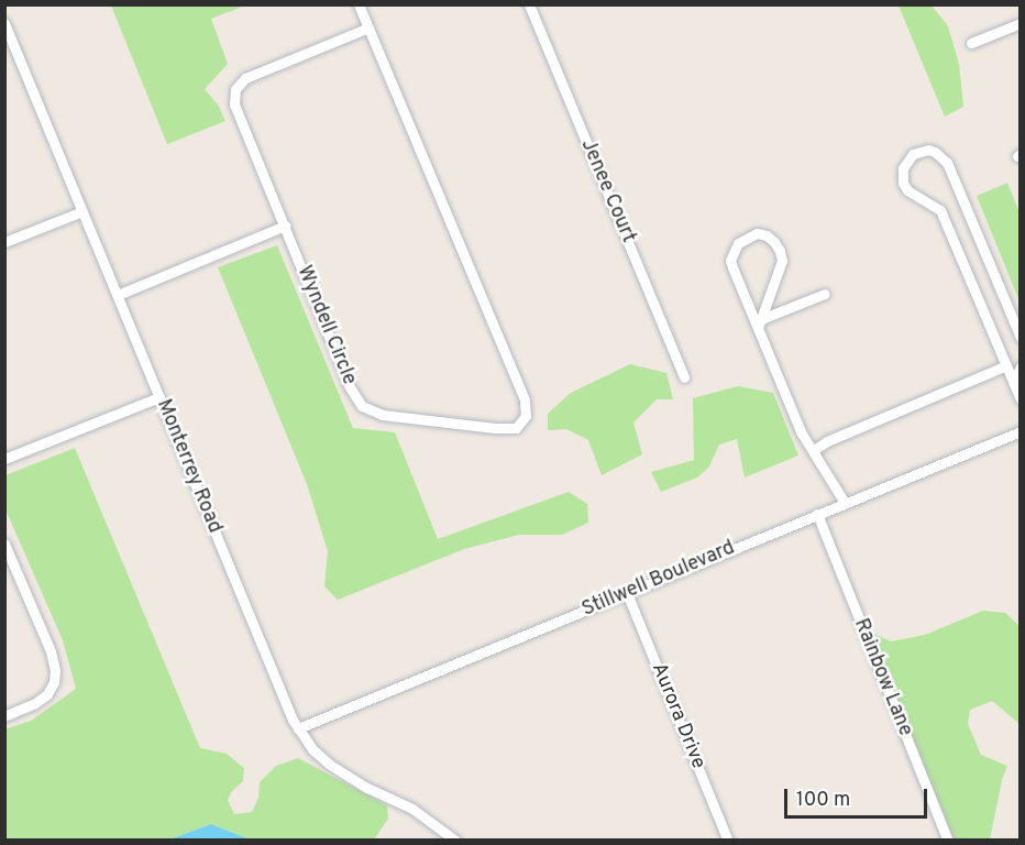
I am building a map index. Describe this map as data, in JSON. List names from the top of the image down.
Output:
{
  "streets": {
    "street": [
      "Jenee Court",
      "Wyndell Circle",
      "Monterrey Road",
      "Stillwell Boulevard",
      "Rainbow Lane",
      "Aurora Drive"
    ]
  },
  "crossings": [
    ["Monterrey Road", "Stillwell Boulevard"],
    ["Stillwell Boulevard", "Rainbow Lane"],
    ["Stillwell Boulevard", "Aurora Drive"]
  ],
  "scale_bar": "100 m"
}
